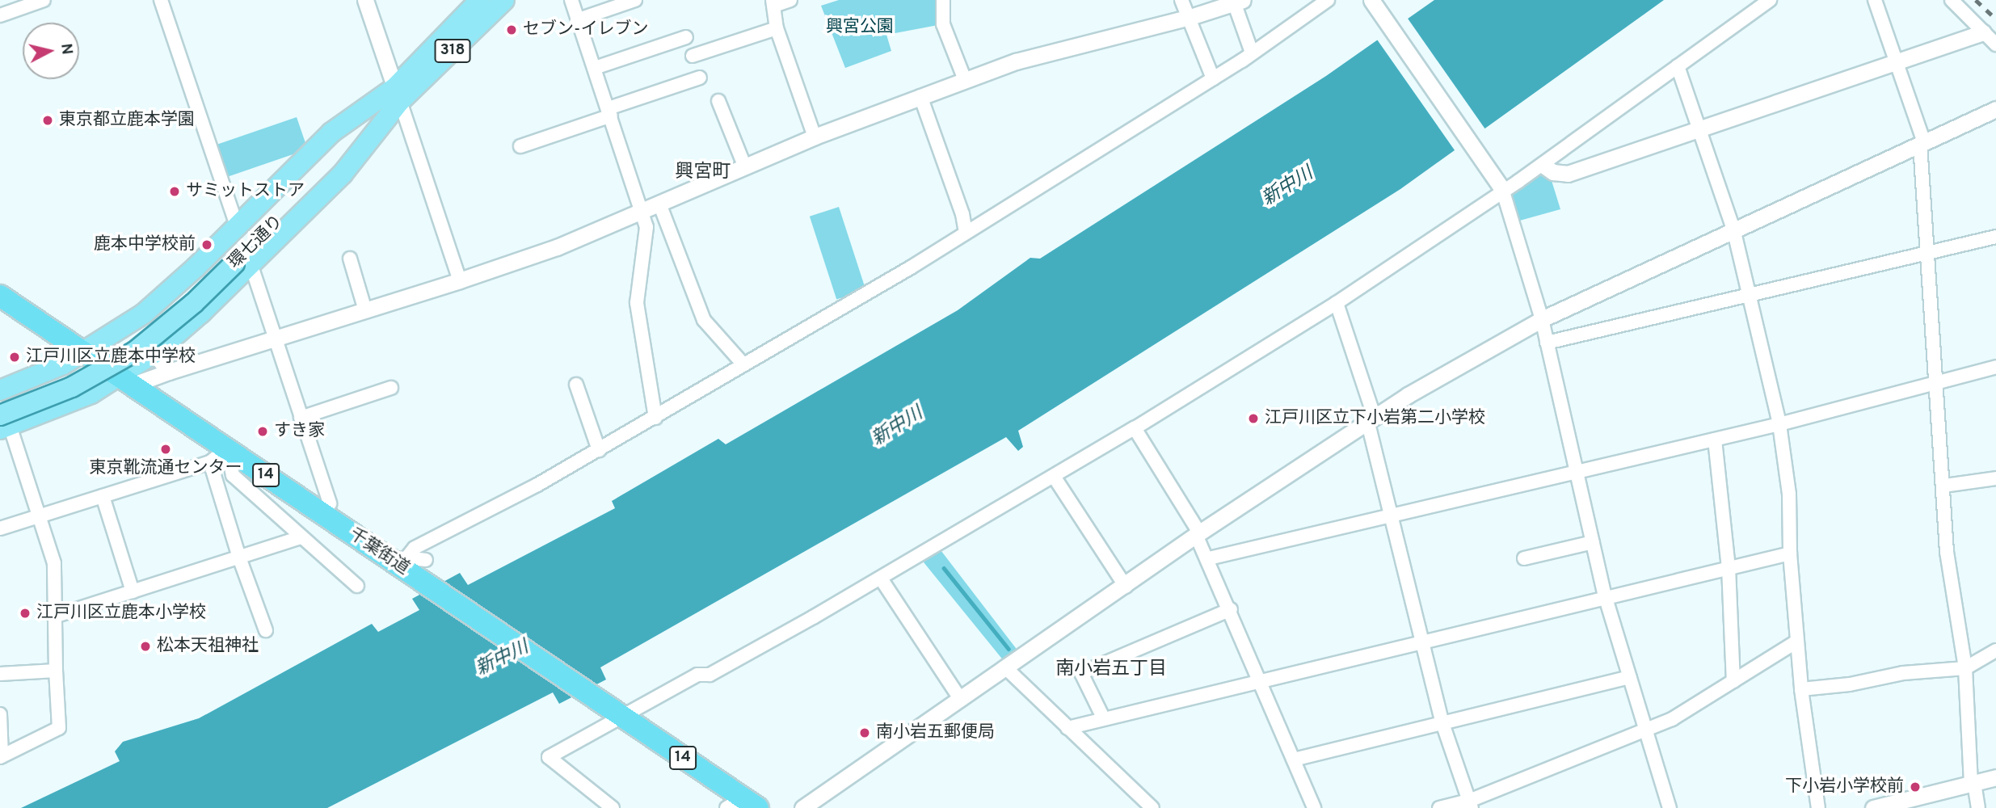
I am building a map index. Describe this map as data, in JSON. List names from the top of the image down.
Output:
{
  "streets": {
    "highway": ["14", "千葉街道"],
    "main road": ["318", "環七通り"]
  },
  "districts": ["興宮町", "南小岩五丁目"],
  "water": ["新中川"],
  "parks": ["興宮公園"],
  "places": [
    "セブン-イレブン",
    "東京都立鹿本学園",
    "サミットストア",
    "鹿本中学校前",
    "江戸川区立鹿本中学校",
    "江戸川区立下小岩第二小学校",
    "すき家",
    "東京靴流通センター",
    "江戸川区立鹿本小学校",
    "松本天祖神社",
    "南小岩五郵便局",
    "下小岩小学校前"
  ],
  "north": "right"
}
